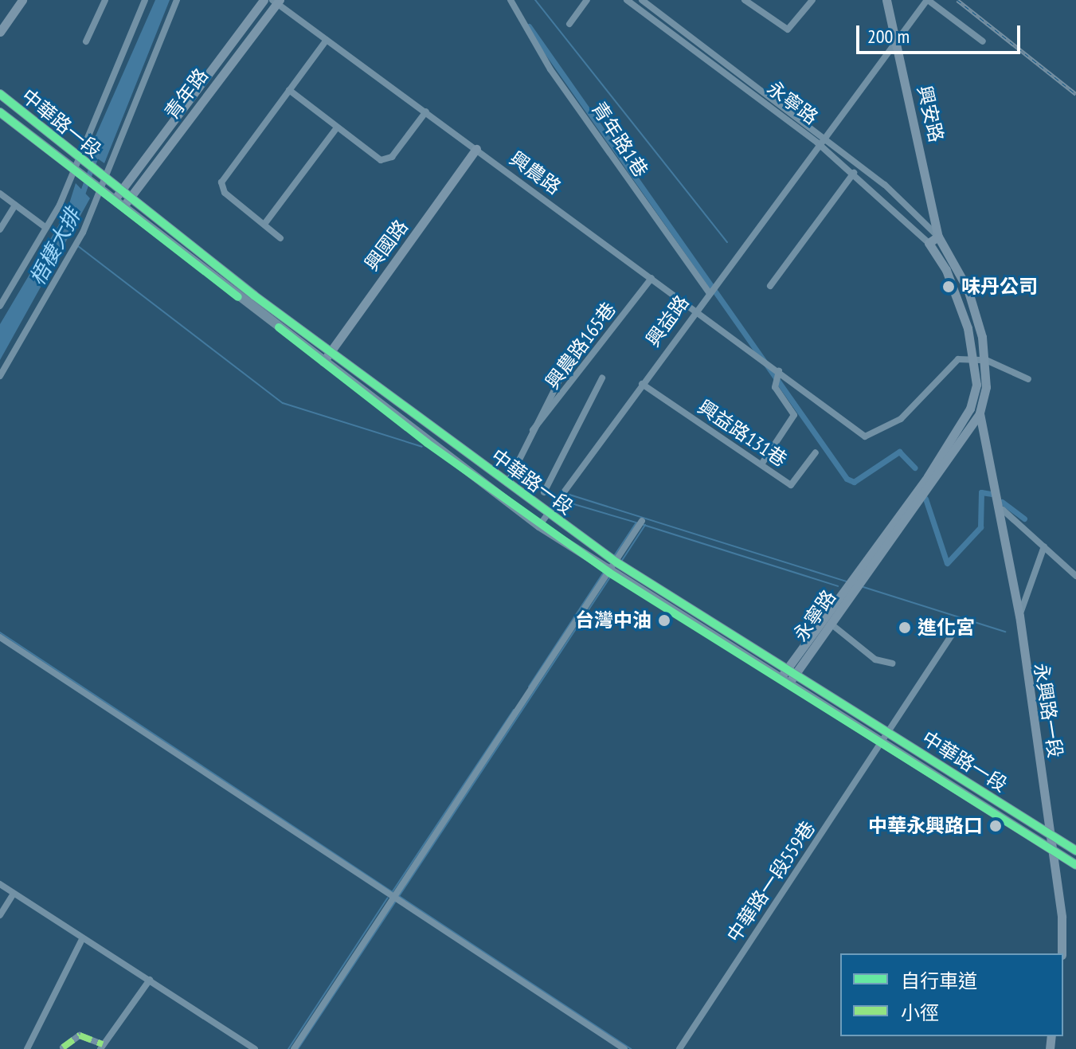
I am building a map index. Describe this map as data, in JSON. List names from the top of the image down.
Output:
{
  "streets": {
    "main road": ["中華路一段"],
    "street": [
      "青年路",
      "永寧路",
      "興安路",
      "青年路1巷",
      "興農路",
      "興國路",
      "興益路",
      "興農路165巷",
      "興益路131巷",
      "永興路一段",
      "中華路一段559巷"
    ]
  },
  "crossings": [
    ["青年路", "中華路一段"],
    ["青年路", "興農路"],
    ["永寧路", "興安路"],
    ["永寧路", "中華路一段"],
    ["永寧路", "興益路"],
    ["興安路", "興益路"],
    ["興安路", "永興路一段"],
    ["中華路一段", "興國路"],
    ["中華路一段", "興益路"],
    ["中華路一段", "永興路一段"],
    ["中華路一段", "中華路一段559巷"],
    ["青年路1巷", "興益路"],
    ["興農路", "興國路"],
    ["興農路", "興益路"],
    ["興農路", "興農路165巷"],
    ["興益路", "興益路131巷"]
  ],
  "water": ["梧棲大排"],
  "places": [
    "味丹公司",
    "台灣中油",
    "進化宮",
    "中華永興路口"
  ],
  "legend": ["自行車道", "小徑"],
  "scale_bar": "200 m"
}
